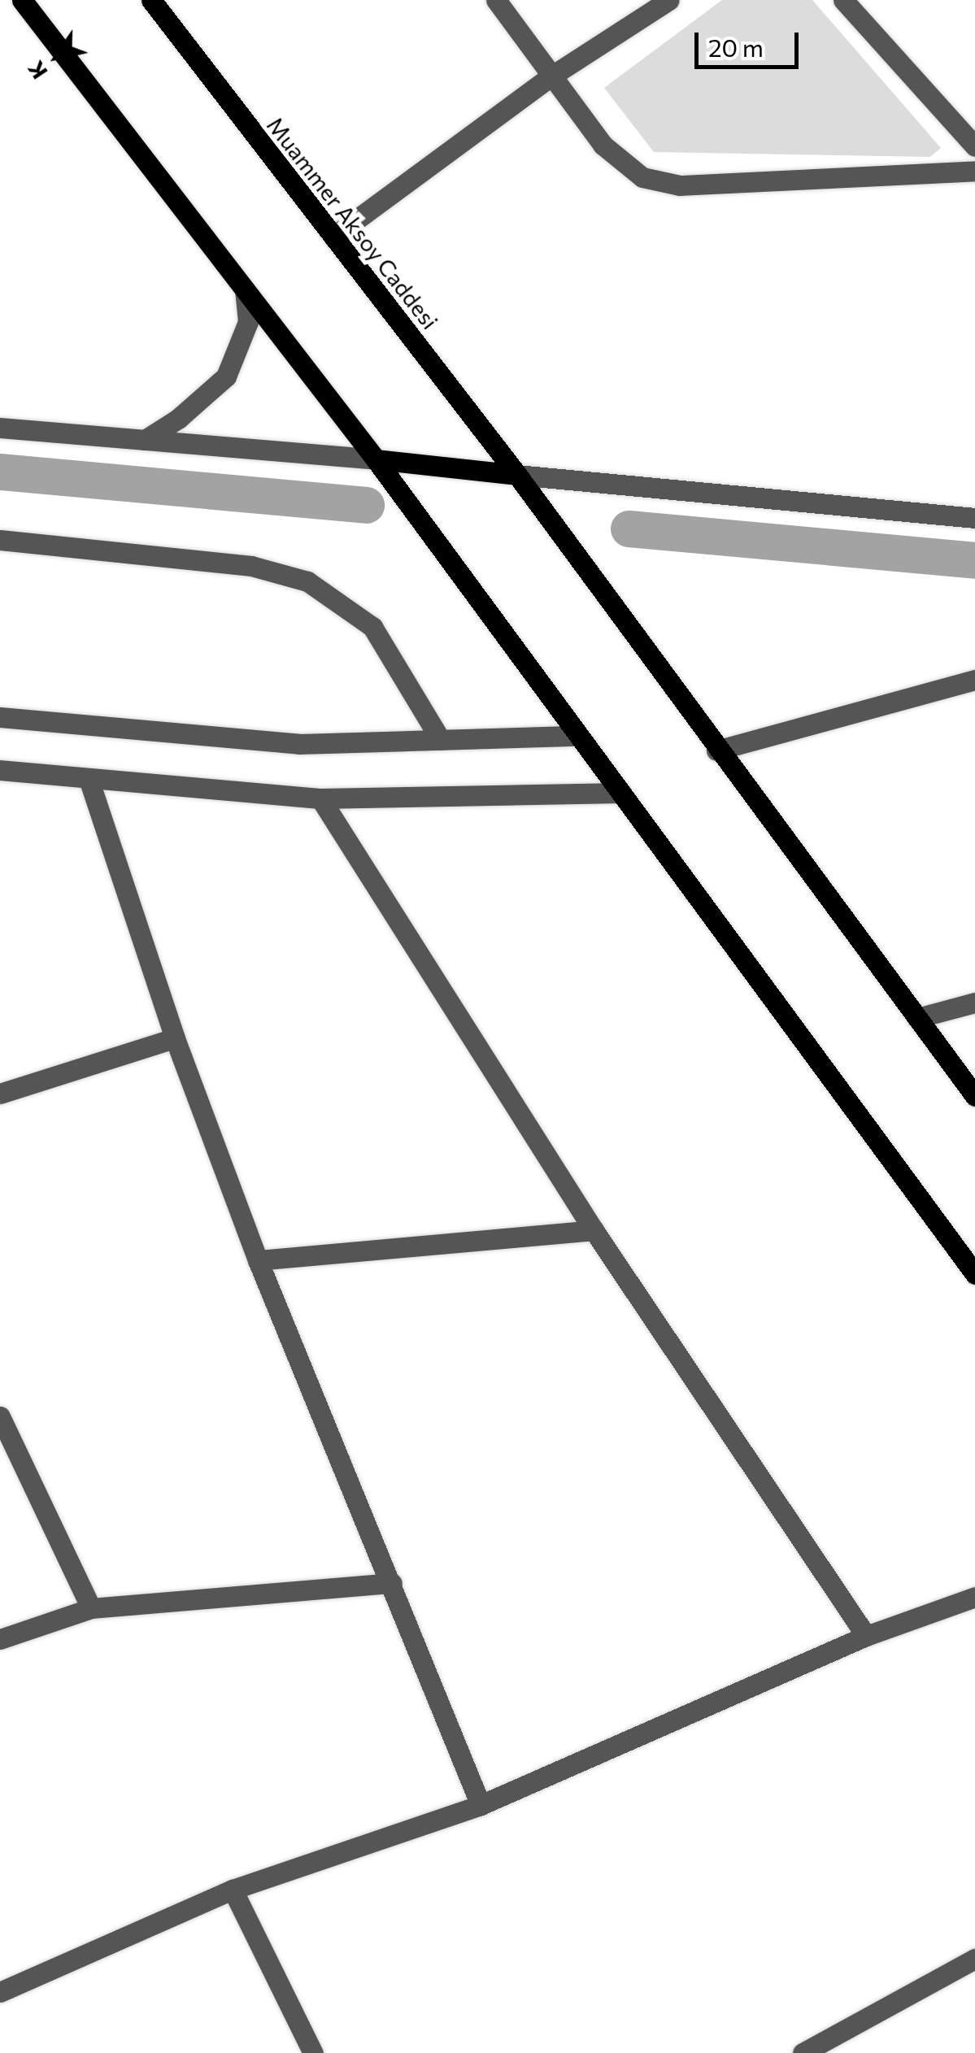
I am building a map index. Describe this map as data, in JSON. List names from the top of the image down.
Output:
{
  "streets": {
    "main road": ["Muammer Aksoy Caddesi"]
  },
  "scale_bar": "20 m",
  "north": "bottom left"
}
